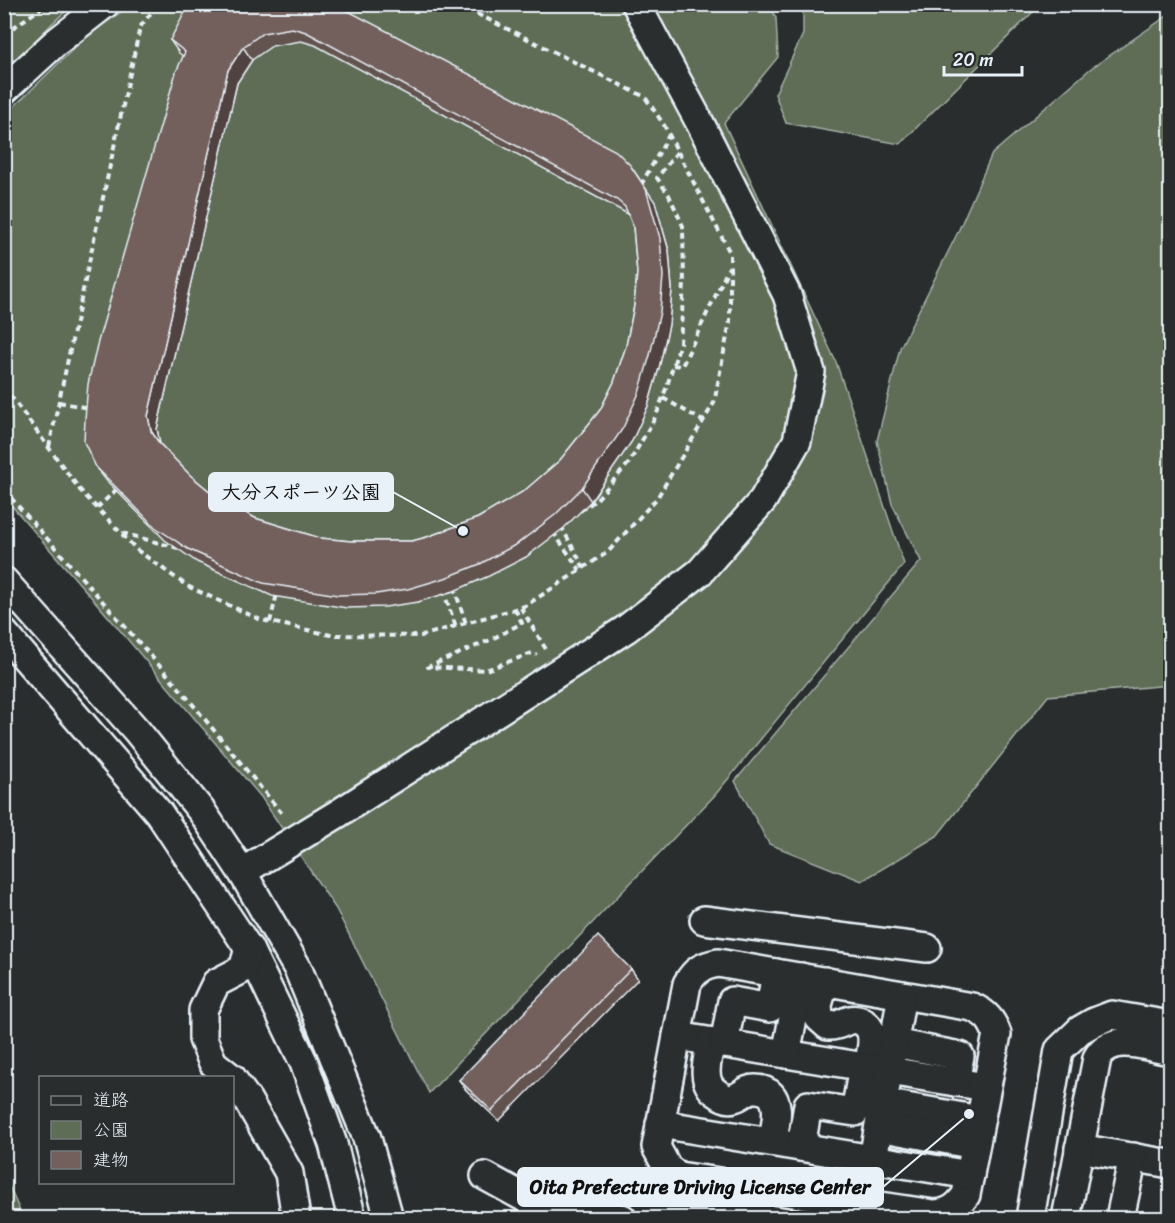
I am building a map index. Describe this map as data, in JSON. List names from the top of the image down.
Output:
{
  "places": ["大分スポーツ公園", "Oita Prefecture Driving License Center"],
  "legend": ["道路", "公園", "建物"],
  "scale_bar": "20 m"
}
